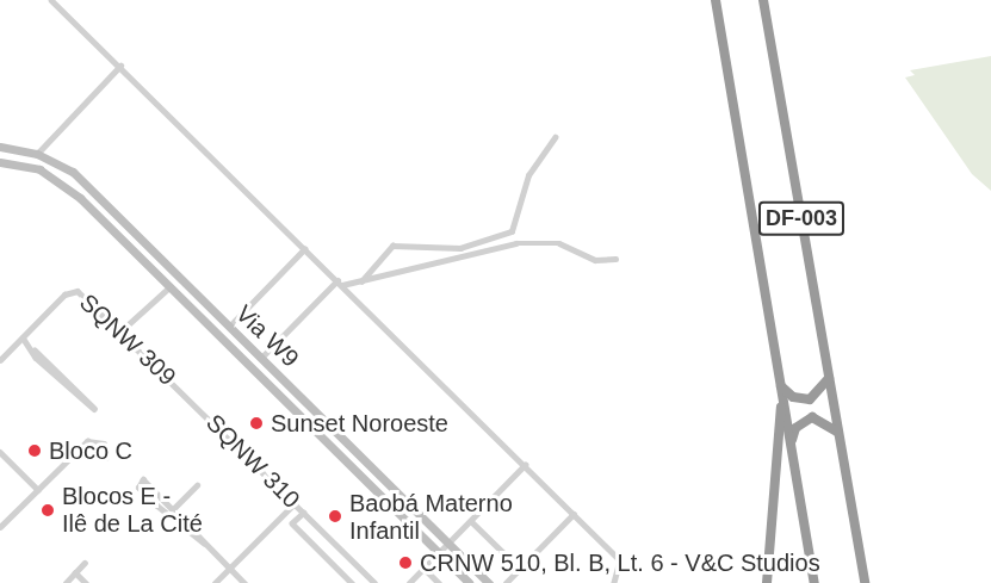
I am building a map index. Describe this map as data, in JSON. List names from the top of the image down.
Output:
{
  "streets": {
    "highway": ["DF-003"],
    "street": ["Via W9", "SQNW 309", "SQNW 310"]
  },
  "crossings": [
    ["SQNW 309", "SQNW 310"]
  ],
  "places": [
    "Sunset Noroeste",
    "Bloco C",
    "Blocos E - Ilê de La Cité",
    "Baobá Materno Infantil",
    "CRNW 510, Bl. B, Lt. 6 - V&C Studios"
  ]
}
